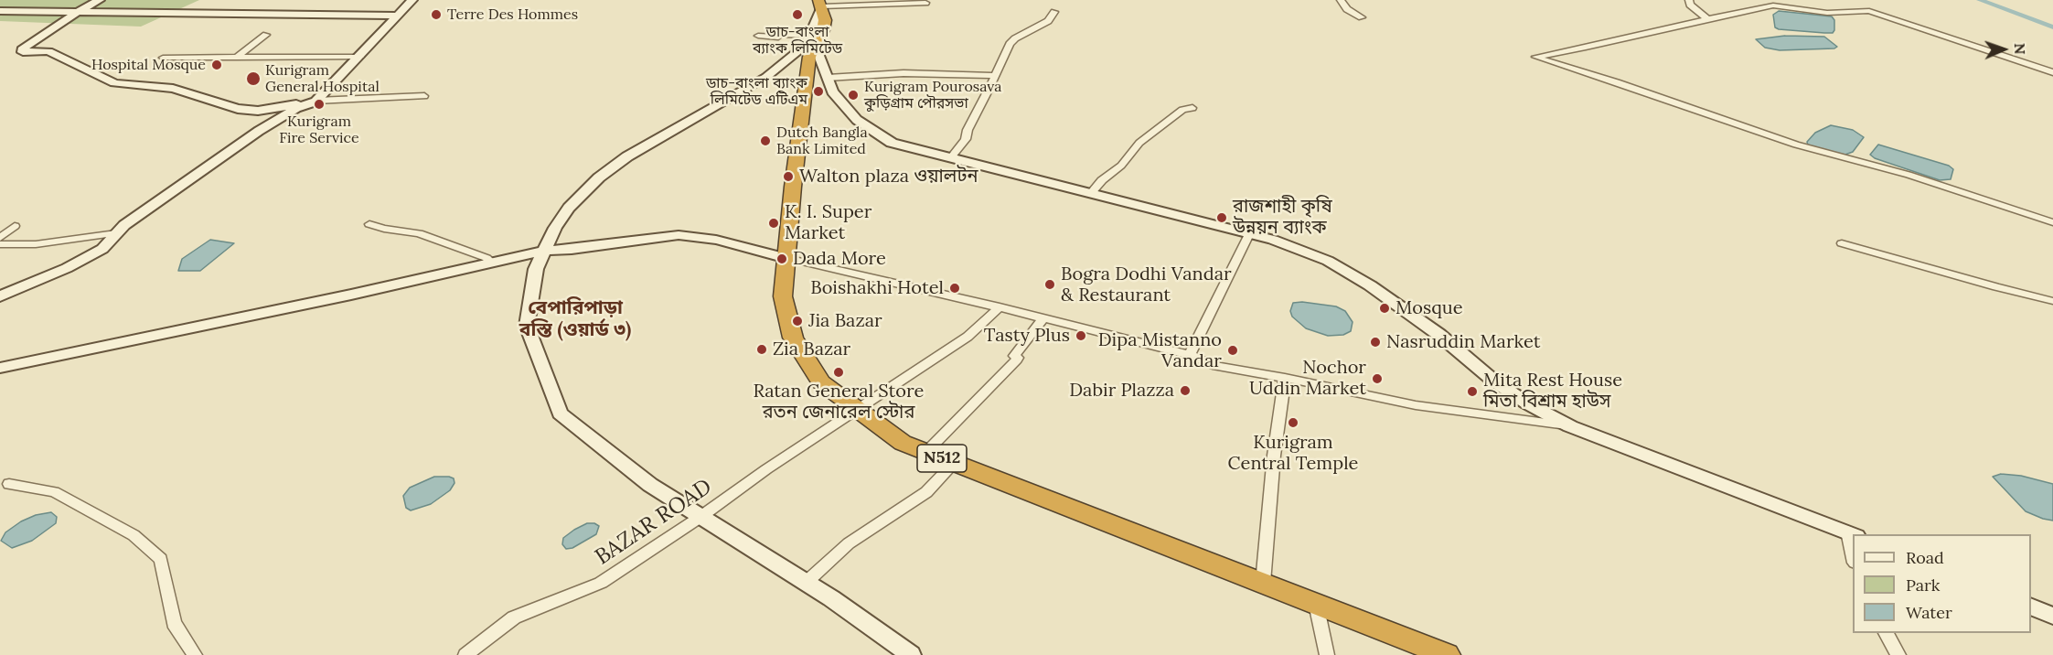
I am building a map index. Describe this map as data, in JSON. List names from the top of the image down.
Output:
{
  "streets": {
    "highway": ["N512"],
    "street": ["BAZAR ROAD"]
  },
  "crossings": [
    ["N512", "BAZAR ROAD"]
  ],
  "districts": ["বেপারিপাড়া বস্তি (ওয়ার্ড ৩)"],
  "places": [
    "Terre Des Hommes",
    "ডাচ-বাংলা ব্যাংক লিমিটেড",
    "Hospital Mosque",
    "Kurigram General Hospital",
    "ডাচ-বাংলা ব্যাংক লিমিটেড এটিএম",
    "Kurigram Pourosava কুড়িগ্রাম পৌরসভা",
    "Kurigram Fire Service",
    "Dutch Bangla Bank Limited",
    "Walton plaza ওয়ালটন",
    "রাজশাহী কৃষি উন্নয়ন ব্যাংক",
    "K. I. Super Market",
    "Dada More",
    "Bogra Dodhi Vandar & Restaurant",
    "Boishakhi Hotel",
    "Mosque",
    "Jia Bazar",
    "Tasty Plus",
    "Nasruddin Market",
    "Zia Bazar",
    "Dipa Mistanno Vandar",
    "Ratan General Store রতন জেনারেল স্টোর",
    "Nochor Uddin Market",
    "Dabir Plazza",
    "Mita Rest House মিতা বিশ্রাম হাউস",
    "Kurigram Central Temple"
  ],
  "legend": ["Road", "Park", "Water"],
  "north": "right"
}
